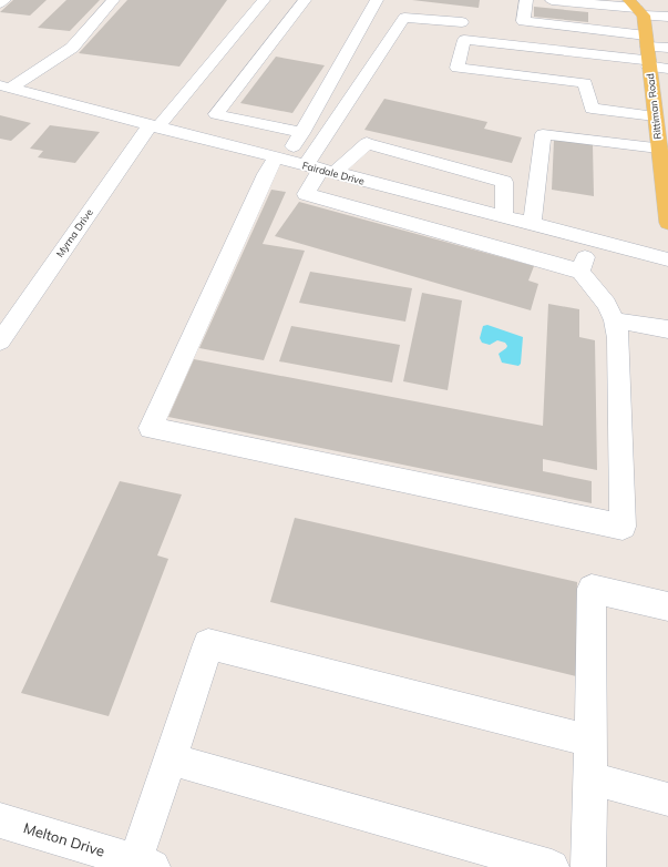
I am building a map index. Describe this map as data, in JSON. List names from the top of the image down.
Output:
{
  "streets": {
    "main road": ["Rittiman Road"],
    "street": ["Fairdale Drive", "Myrna Drive", "Melton Drive"]
  },
  "crossings": [
    ["Fairdale Drive", "Myrna Drive"]
  ]
}
